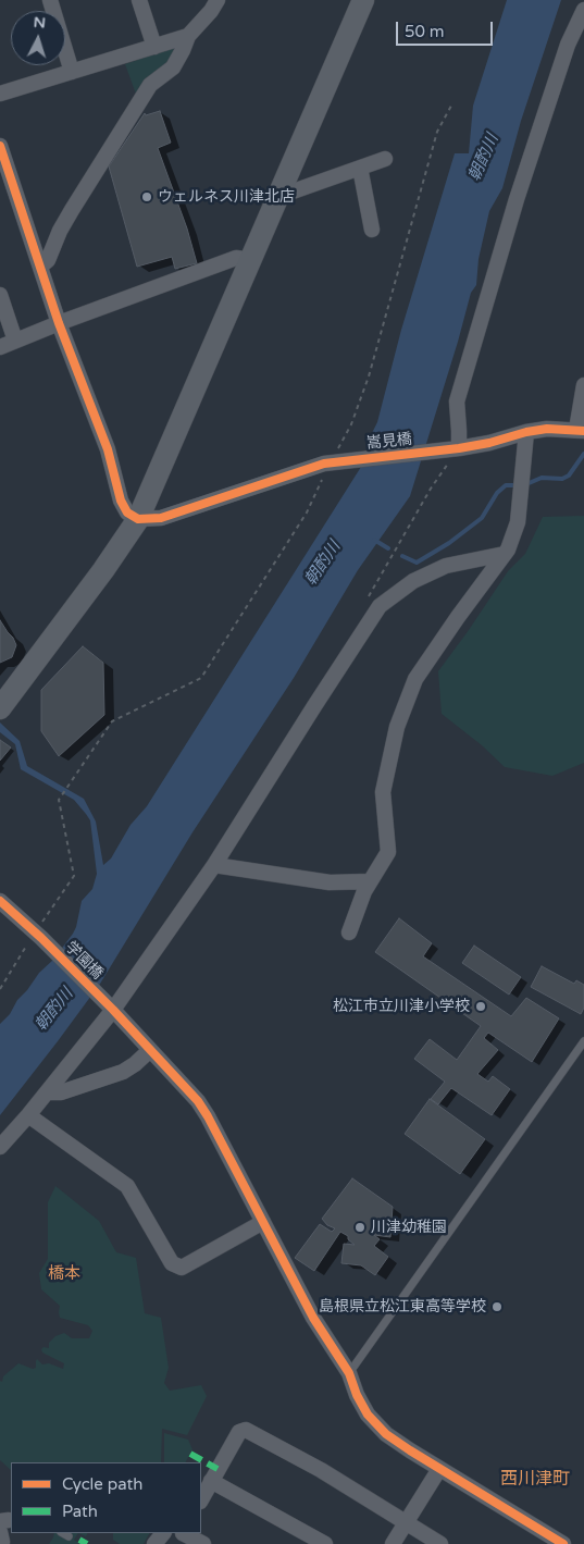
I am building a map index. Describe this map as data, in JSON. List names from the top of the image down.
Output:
{
  "streets": {
    "street": ["嵩見橋", "学園橋"]
  },
  "districts": ["橋本", "西川津町"],
  "water": ["朝酌川"],
  "places": [
    "ウェルネス川津北店",
    "松江市立川津小学校",
    "川津幼稚園",
    "島根県立松江東高等学校"
  ],
  "legend": ["Cycle path", "Path"],
  "scale_bar": "50 m",
  "north": "top"
}
